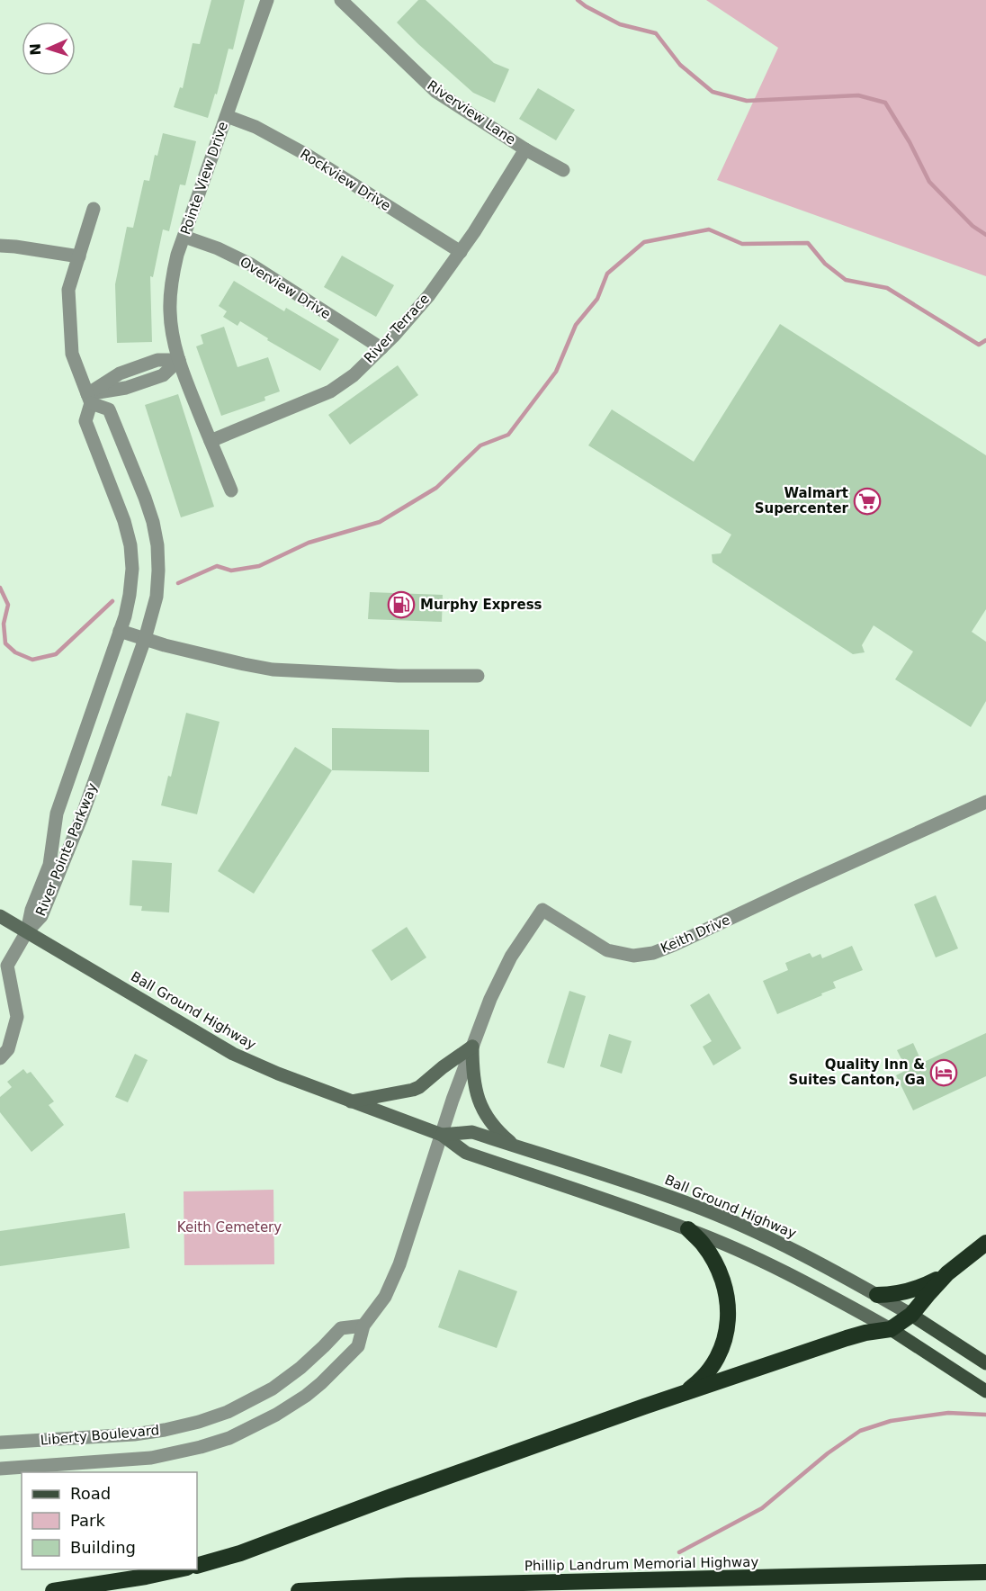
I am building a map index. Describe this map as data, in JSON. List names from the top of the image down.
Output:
{
  "streets": {
    "highway": ["Phillip Landrum Memorial Highway"],
    "main road": ["Ball Ground Highway"],
    "street": [
      "Riverview Lane",
      "Pointe View Drive",
      "Rockview Drive",
      "Overview Drive",
      "River Terrace",
      "River Pointe Parkway",
      "Keith Drive",
      "Liberty Boulevard"
    ]
  },
  "crossings": [
    ["Riverview Lane", "River Terrace"],
    ["Pointe View Drive", "Rockview Drive"],
    ["Pointe View Drive", "Overview Drive"],
    ["Pointe View Drive", "River Terrace"],
    ["Rockview Drive", "River Terrace"],
    ["Overview Drive", "River Terrace"],
    ["River Pointe Parkway", "Ball Ground Highway"],
    ["Keith Drive", "Ball Ground Highway"],
    ["Keith Drive", "Liberty Boulevard"],
    ["Ball Ground Highway", "Liberty Boulevard"]
  ],
  "parks": ["Keith Cemetery"],
  "places": {
    "supermarket": ["Walmart Supercenter"],
    "fuel station": ["Murphy Express"],
    "hotel": ["Quality Inn & Suites Canton, Ga"]
  },
  "legend": ["Road", "Park", "Building"],
  "north": "left"
}
